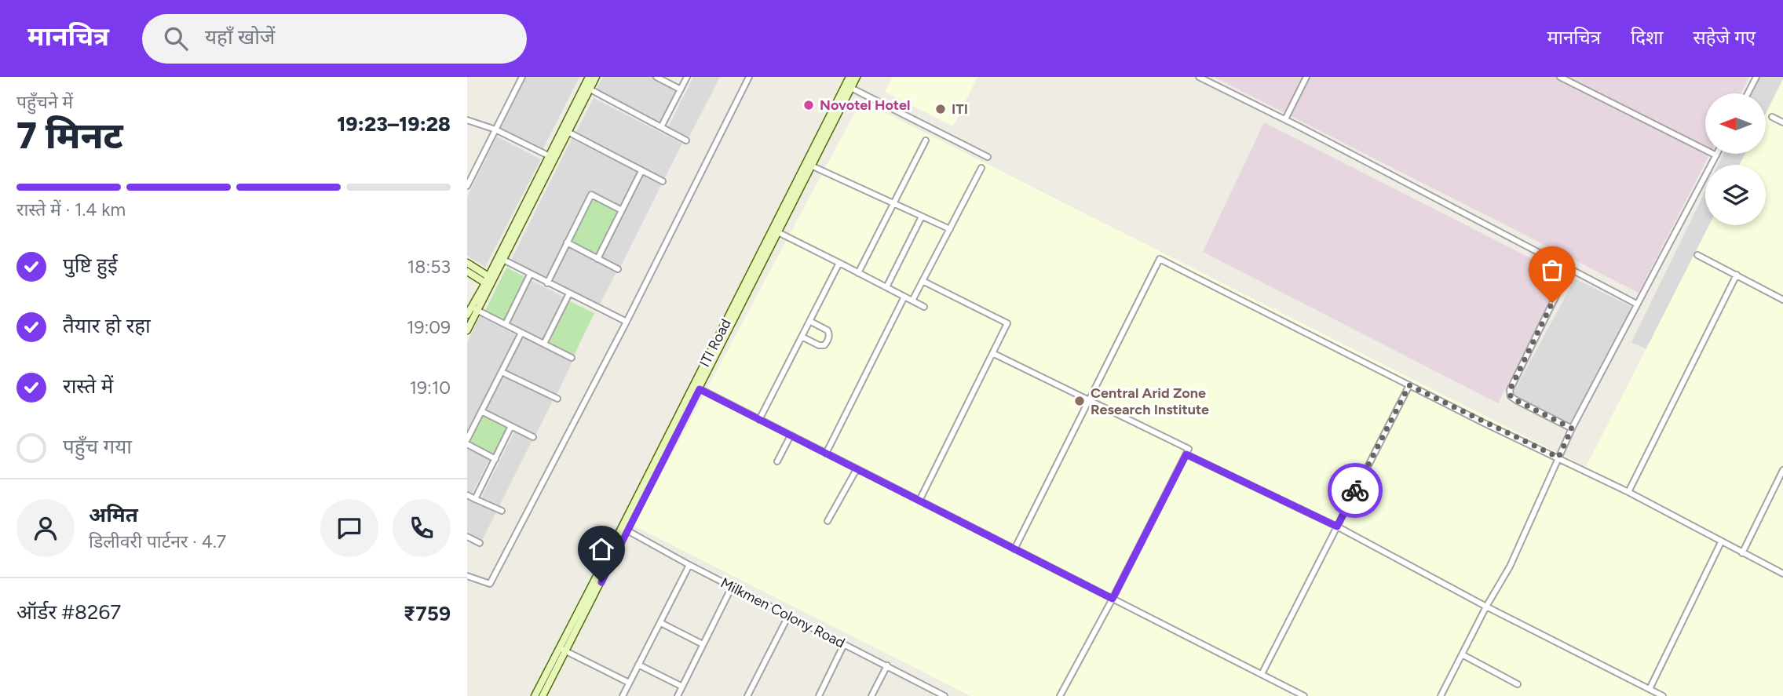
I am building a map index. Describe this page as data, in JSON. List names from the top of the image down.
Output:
{
  "streets": {
    "street": ["ITI Road", "Milkmen Colony Road"]
  },
  "crossings": [
    ["ITI Road", "Milkmen Colony Road"]
  ],
  "places": ["Novotel Hotel", "ITI", "Central Arid Zone Research Institute"],
  "north": "left",
  "page": {
    "header": "मानचित्र",
    "search": "यहाँ खोजें",
    "nav": ["मानचित्र", "दिशा", "सहेजे गए"],
    "heading": ["7 मिनट", "पहुँचने में", "19:23–19:28"],
    "panel": [
      "अमित",
      "डिलीवरी पार्टनर · 4.7",
      "ऑर्डर #8267",
      "₹759"
    ],
    "bar": "रास्ते में · 1.4 km",
    "list": [
      ["पुष्टि हुई", "18:53"],
      ["तैयार हो रहा", "19:09"],
      ["रास्ते में", "19:10"],
      "पहुँच गया"
    ]
  }
}
